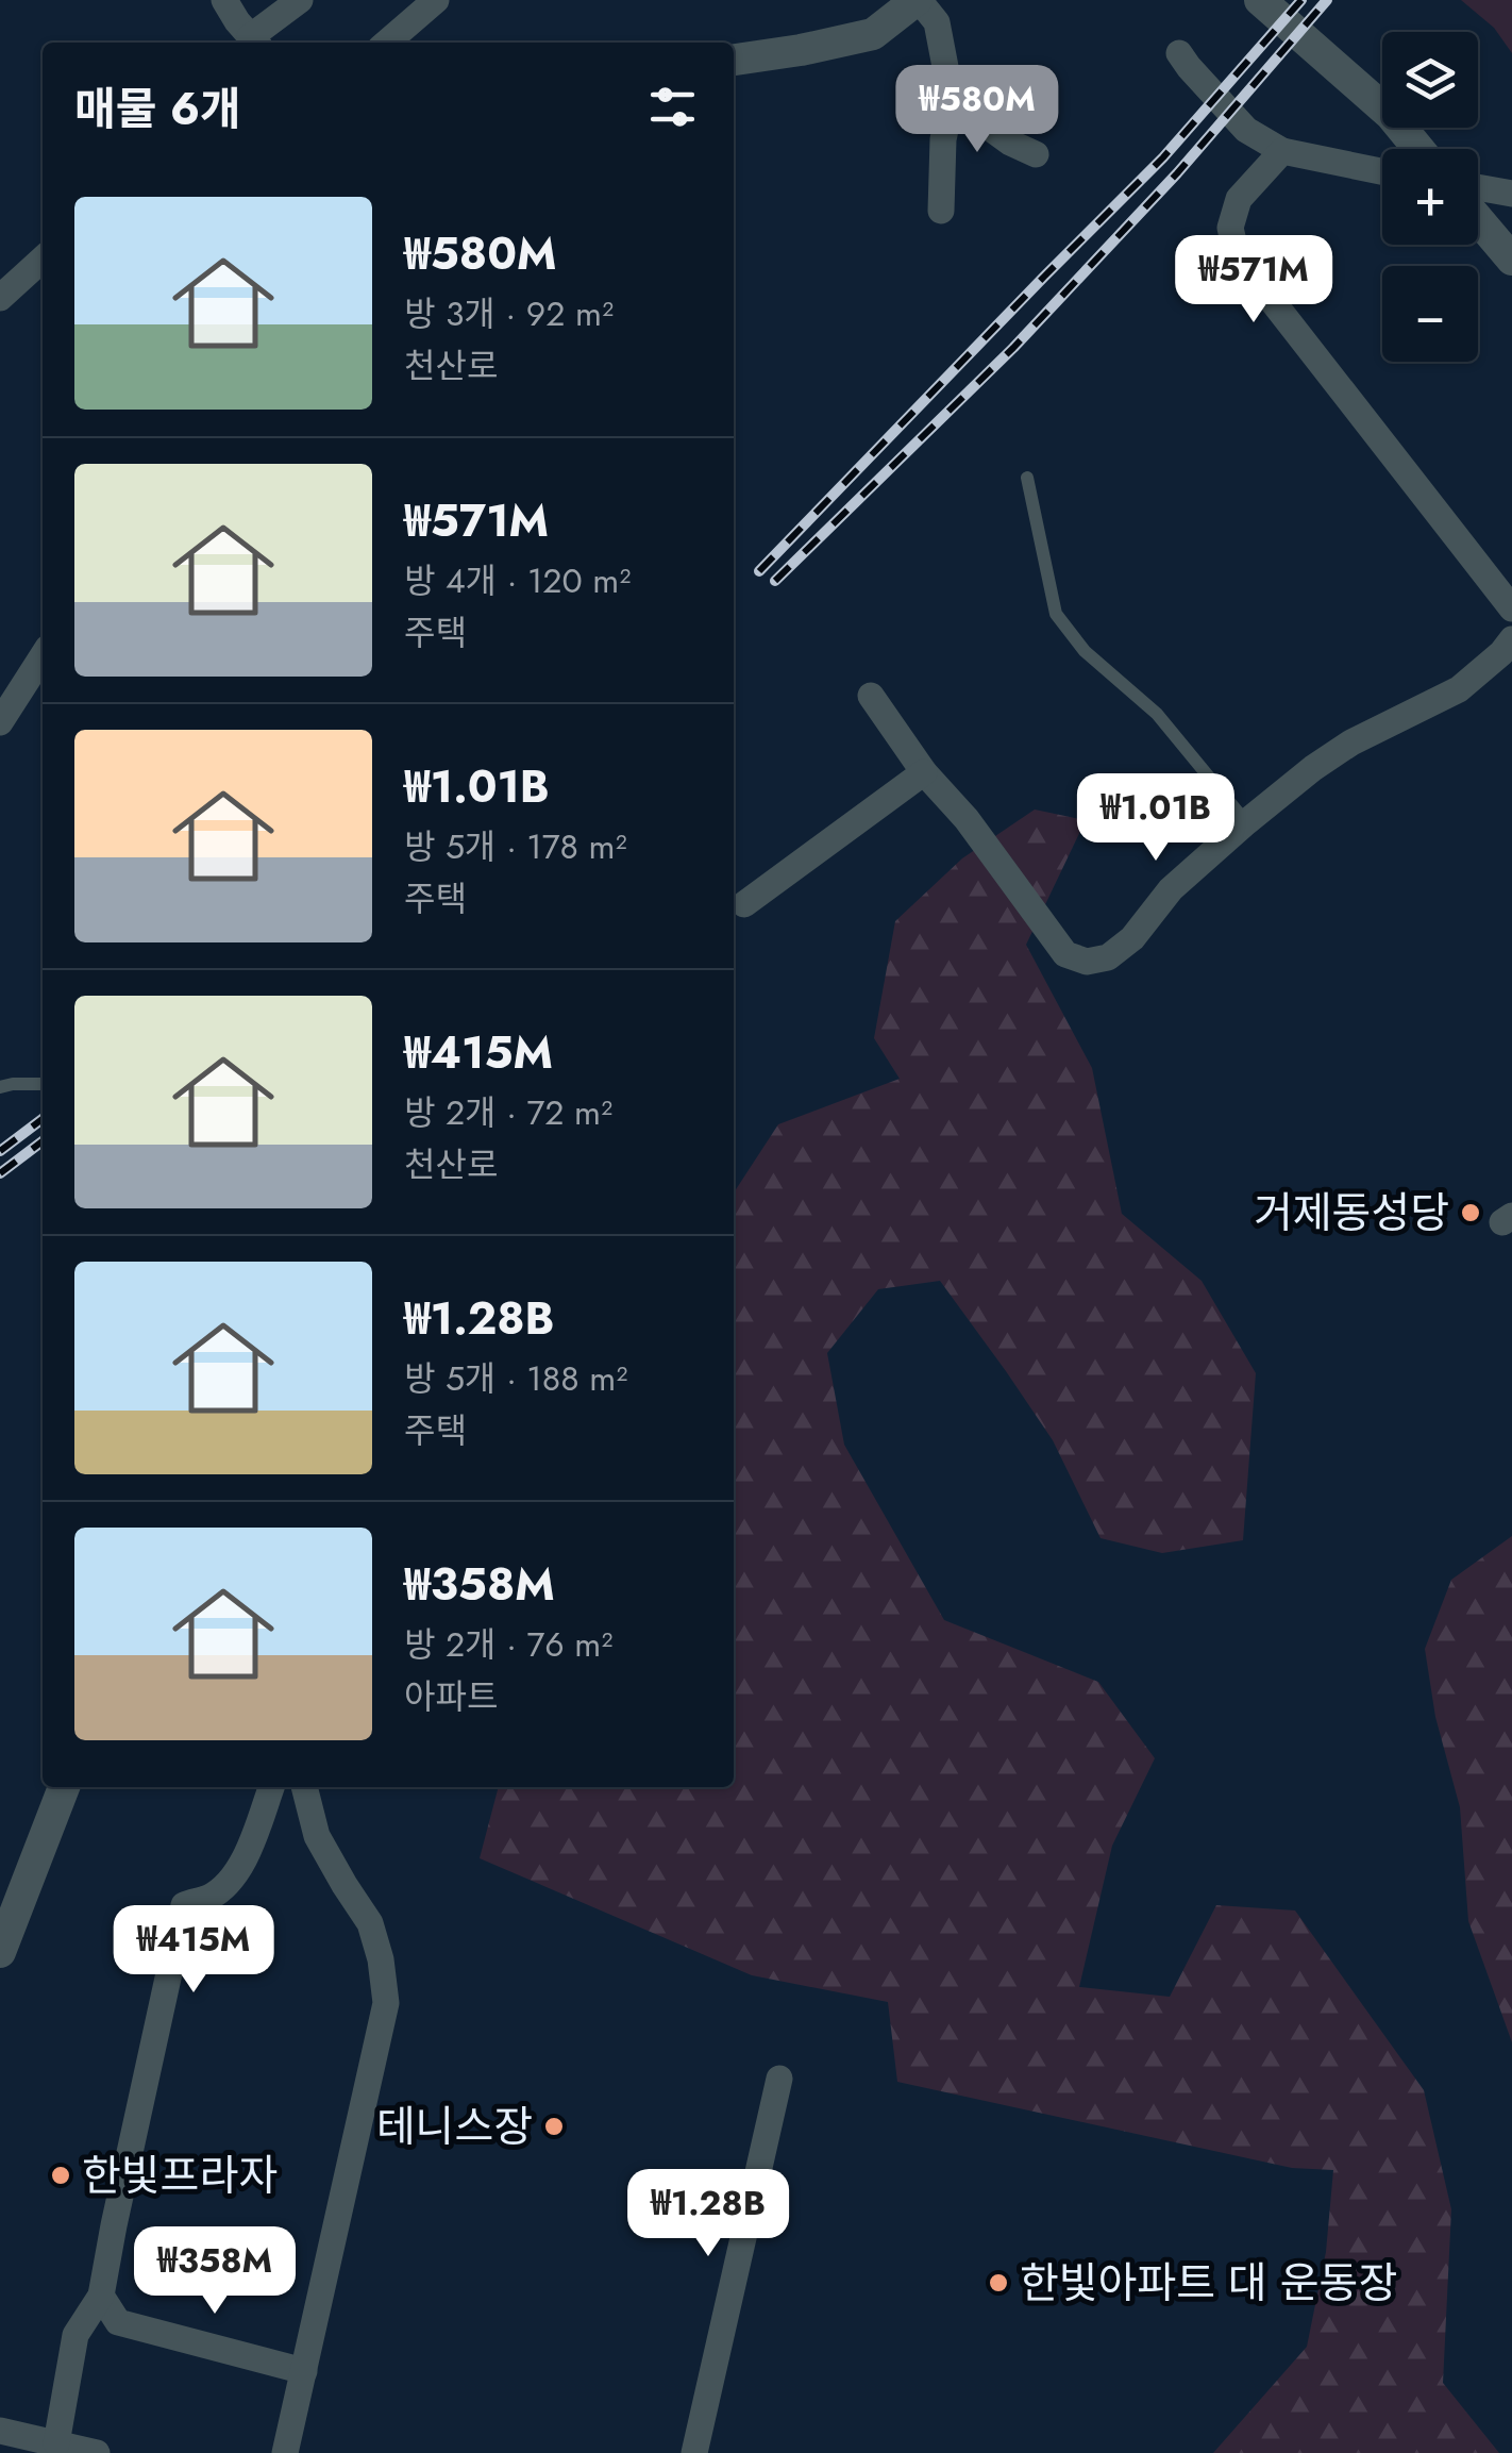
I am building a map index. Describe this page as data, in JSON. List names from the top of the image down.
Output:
{
  "places": [
    "거제동성당",
    "테니스장",
    "한빛프라자",
    "한빛아파트 대 운동장"
  ],
  "page": {
    "map_buttons": ["+", "−"],
    "heading": "매물 6개",
    "price": [
      "₩580M",
      "₩571M",
      "₩1.01B",
      "₩415M",
      "₩1.28B",
      "₩358M"
    ],
    "list": [
      {
        "name": "₩580M",
        "note": "방 3개 · 92 m² · 천산로"
      },
      {
        "name": "₩571M",
        "note": "방 4개 · 120 m² · 주택"
      },
      {
        "name": "₩1.01B",
        "note": "방 5개 · 178 m² · 주택"
      },
      {
        "name": "₩415M",
        "note": "방 2개 · 72 m² · 천산로"
      },
      {
        "name": "₩1.28B",
        "note": "방 5개 · 188 m² · 주택"
      },
      {
        "name": "₩358M",
        "note": "방 2개 · 76 m² · 아파트"
      }
    ]
  }
}
